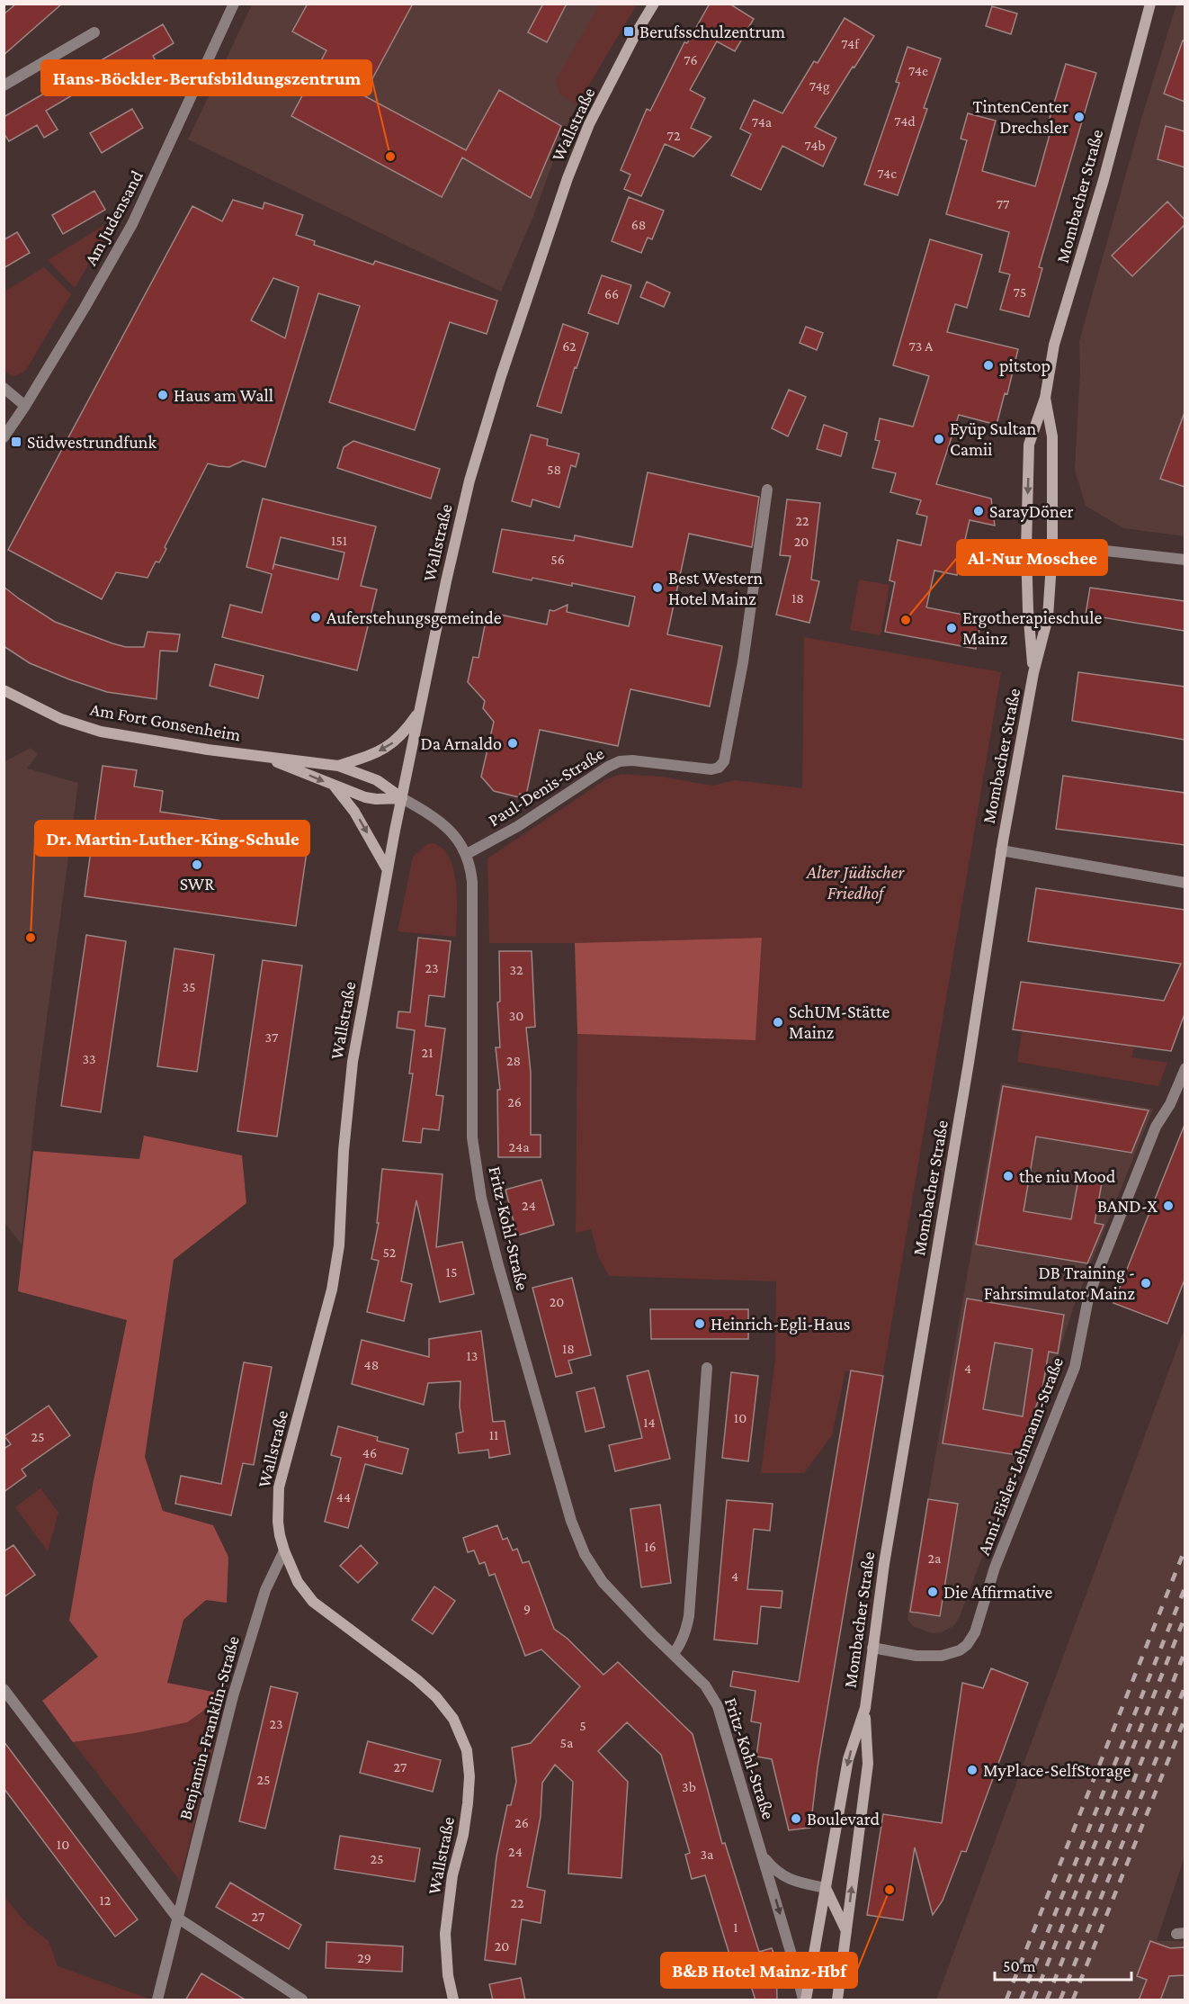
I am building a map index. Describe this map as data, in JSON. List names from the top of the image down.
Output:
{
  "streets": {
    "street": [
      "Wallstraße",
      "Mombacher Straße",
      "Am Judensand",
      "Am Fort Gonsenheim",
      "Paul-Denis-Straße",
      "Fritz-Kohl-Straße",
      "Anni-Eisler-Lehmann-Straße",
      "Benjamin-Franklin-Straße"
    ]
  },
  "crossings": [
    ["Wallstraße", "Am Fort Gonsenheim"],
    ["Wallstraße", "Fritz-Kohl-Straße"],
    ["Wallstraße", "Benjamin-Franklin-Straße"],
    ["Mombacher Straße", "Fritz-Kohl-Straße"],
    ["Mombacher Straße", "Anni-Eisler-Lehmann-Straße"],
    ["Am Fort Gonsenheim", "Fritz-Kohl-Straße"],
    ["Paul-Denis-Straße", "Fritz-Kohl-Straße"]
  ],
  "parks": ["Alter Jüdischer Friedhof"],
  "places": {
    "transit": ["Berufsschulzentrum", "Südwestrundfunk"],
    "other": [
      "TintenCenter Drechsler",
      "Hans-Böckler-Berufsbildungszentrum",
      "pitstop",
      "Haus am Wall",
      "Eyüp Sultan Camii",
      "SarayDöner",
      "Best Western Hotel Mainz",
      "Auferstehungsgemeinde",
      "Al-Nur Moschee",
      "Ergotherapieschule Mainz",
      "Da Arnaldo",
      "SWR",
      "Dr. Martin-Luther-King-Schule",
      "SchUM-Stätte Mainz",
      "the niu Mood",
      "BAND-X",
      "DB Training - Fahrsimulator Mainz",
      "Heinrich-Egli-Haus",
      "Die Affirmative",
      "MyPlace-SelfStorage",
      "Boulevard",
      "B&B Hotel Mainz-Hbf"
    ]
  },
  "house_numbers": [
    "74f",
    "76",
    "74e",
    "74g",
    "74d",
    "74a",
    "72",
    "74b",
    "74c",
    "77",
    "68",
    "75",
    "66",
    "62",
    "73 A",
    "58",
    "22",
    "151",
    "20",
    "56",
    "18",
    "23",
    "32",
    "35",
    "30",
    "37",
    "21",
    "33",
    "28",
    "26",
    "24a",
    "24",
    "52",
    "15",
    "20",
    "18",
    "13",
    "48",
    "4",
    "10",
    "14",
    "11",
    "25",
    "46",
    "44",
    "16",
    "2a",
    "4",
    "9",
    "23",
    "5",
    "5a",
    "27",
    "25",
    "3b",
    "26",
    "10",
    "24",
    "3a",
    "25",
    "12",
    "22",
    "27",
    "1",
    "20",
    "29"
  ],
  "scale_bar": "50 m"
}
